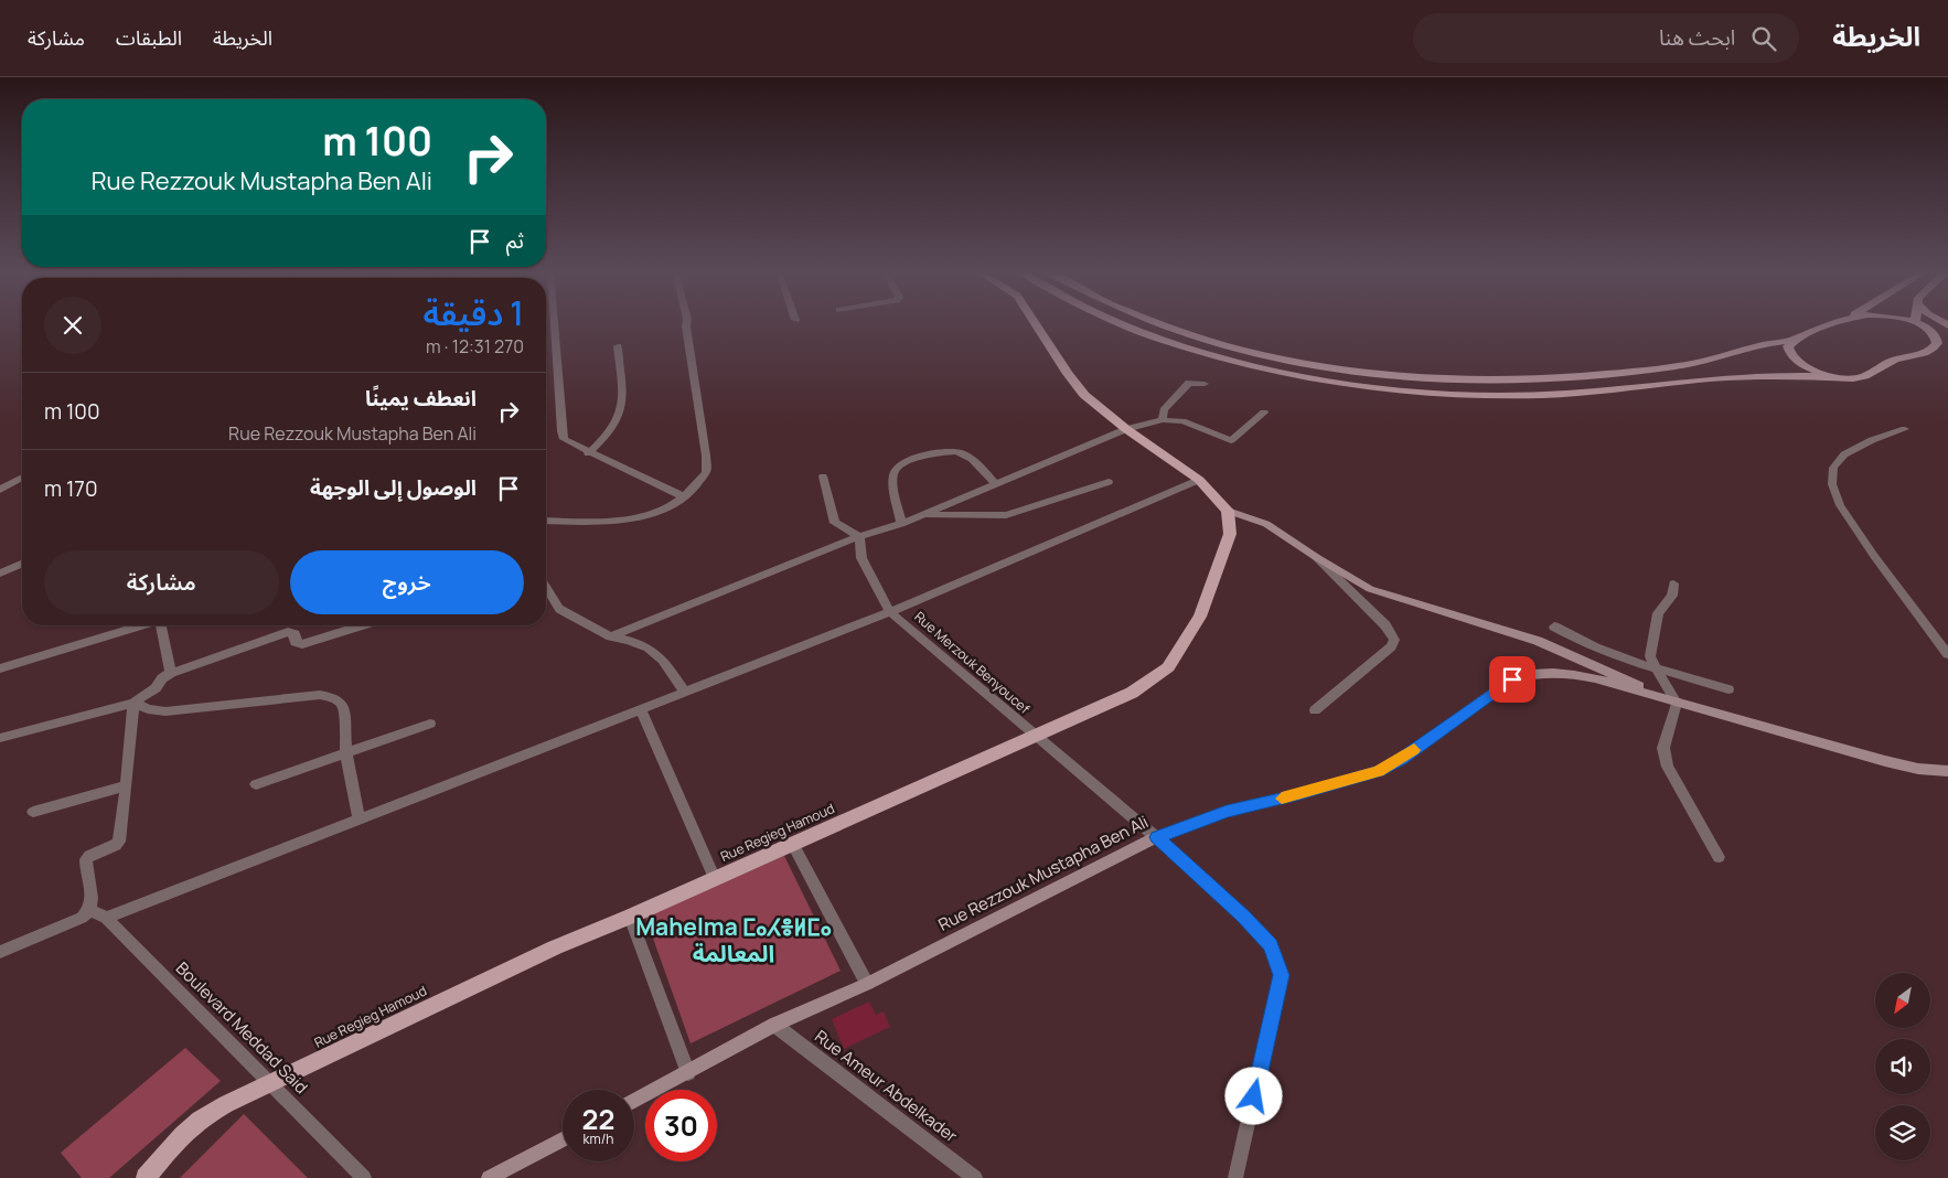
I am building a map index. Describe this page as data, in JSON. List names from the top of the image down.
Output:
{
  "streets": {
    "main road": ["Rue Regieg Hamoud", "Rue Rezzouk Mustapha Ben Ali"],
    "street": ["Rue Merzouk Benyoucef", "Boulevard Meddad Said", "Rue Ameur Abdelkader"]
  },
  "crossings": [
    ["Rue Merzouk Benyoucef", "Rue Regieg Hamoud"],
    ["Rue Merzouk Benyoucef", "Rue Rezzouk Mustapha Ben Ali"],
    ["Rue Regieg Hamoud", "Boulevard Meddad Said"],
    ["Rue Rezzouk Mustapha Ben Ali", "Rue Ameur Abdelkader"]
  ],
  "districts": ["Mahelma ⵎⴰⵃⴻⵍⵎⴰ المعالمة"],
  "north": "bottom left",
  "page": {
    "header": "الخريطة",
    "search": "ابحث هنا",
    "nav": ["الخريطة", "الطبقات", "مشاركة"],
    "turn": ["100 m", "Rue Rezzouk Mustapha Ben Ali"],
    "then": "ثم",
    "heading": ["1 دقيقة", "270 m · 12:31"],
    "list": [
      {
        "name": "انعطف يمينًا",
        "note": "Rue Rezzouk Mustapha Ben Ali",
        "value": "100 m"
      },
      {
        "name": "الوصول إلى الوجهة",
        "value": "170 m"
      }
    ],
    "buttons": ["خروج", "مشاركة"],
    "speed": "22 km/h",
    "limit": "30"
  }
}
